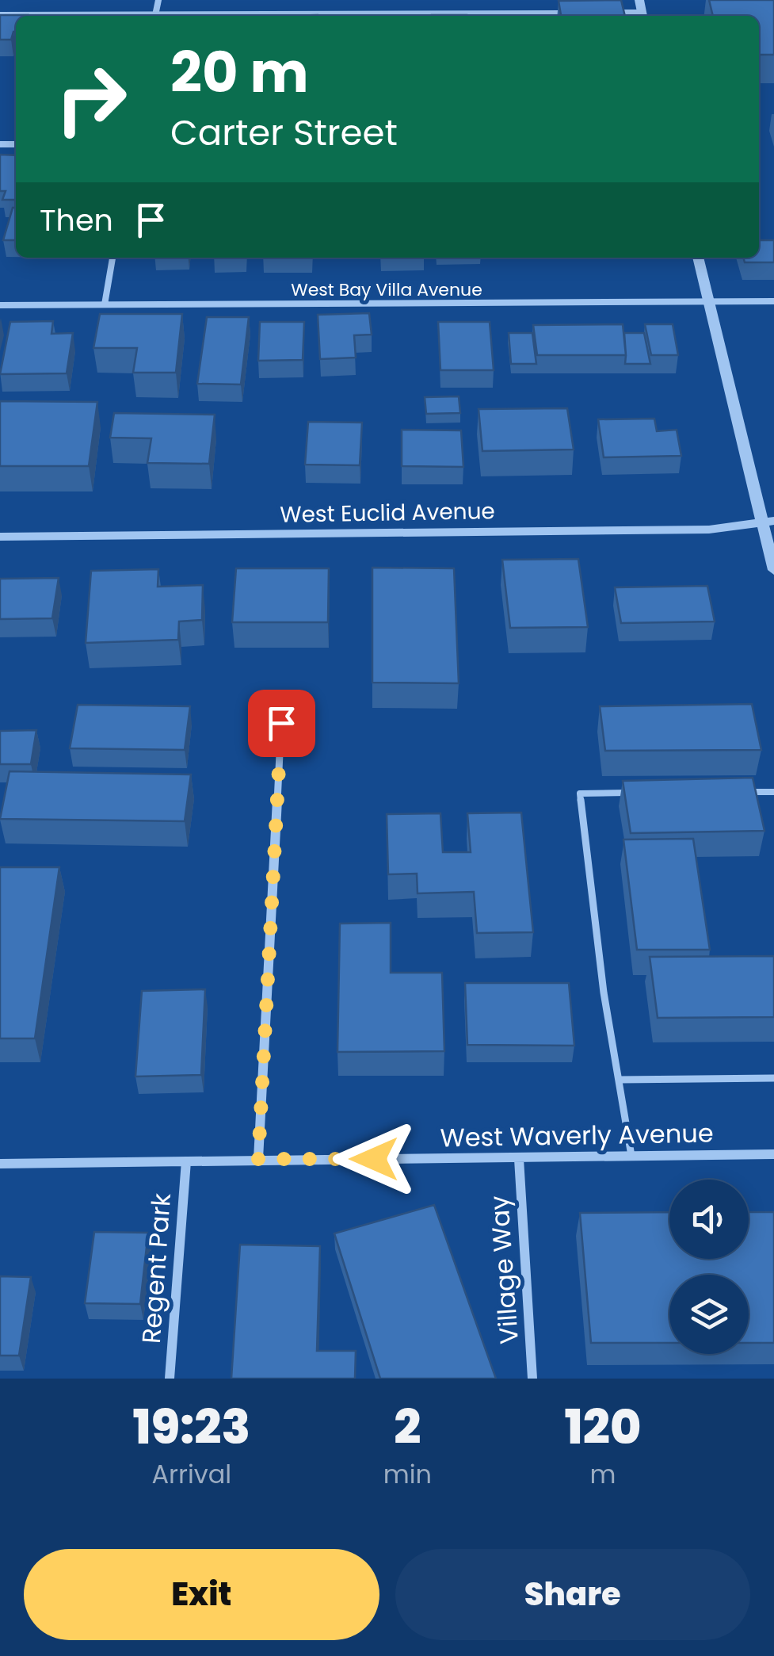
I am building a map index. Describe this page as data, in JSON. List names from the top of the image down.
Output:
{
  "streets": {
    "street": [
      "West Bay Villa Avenue",
      "West Euclid Avenue",
      "West Waverly Avenue",
      "Regent Park",
      "Village Way"
    ]
  },
  "crossings": [
    ["West Waverly Avenue", "Regent Park"],
    ["West Waverly Avenue", "Village Way"]
  ],
  "page": {
    "turn": ["20 m", "Carter Street"],
    "then": "Then",
    "eta": [
      "19:23",
      "Arrival",
      "2",
      "min",
      "120",
      "m"
    ],
    "buttons": ["Exit", "Share"]
  }
}
